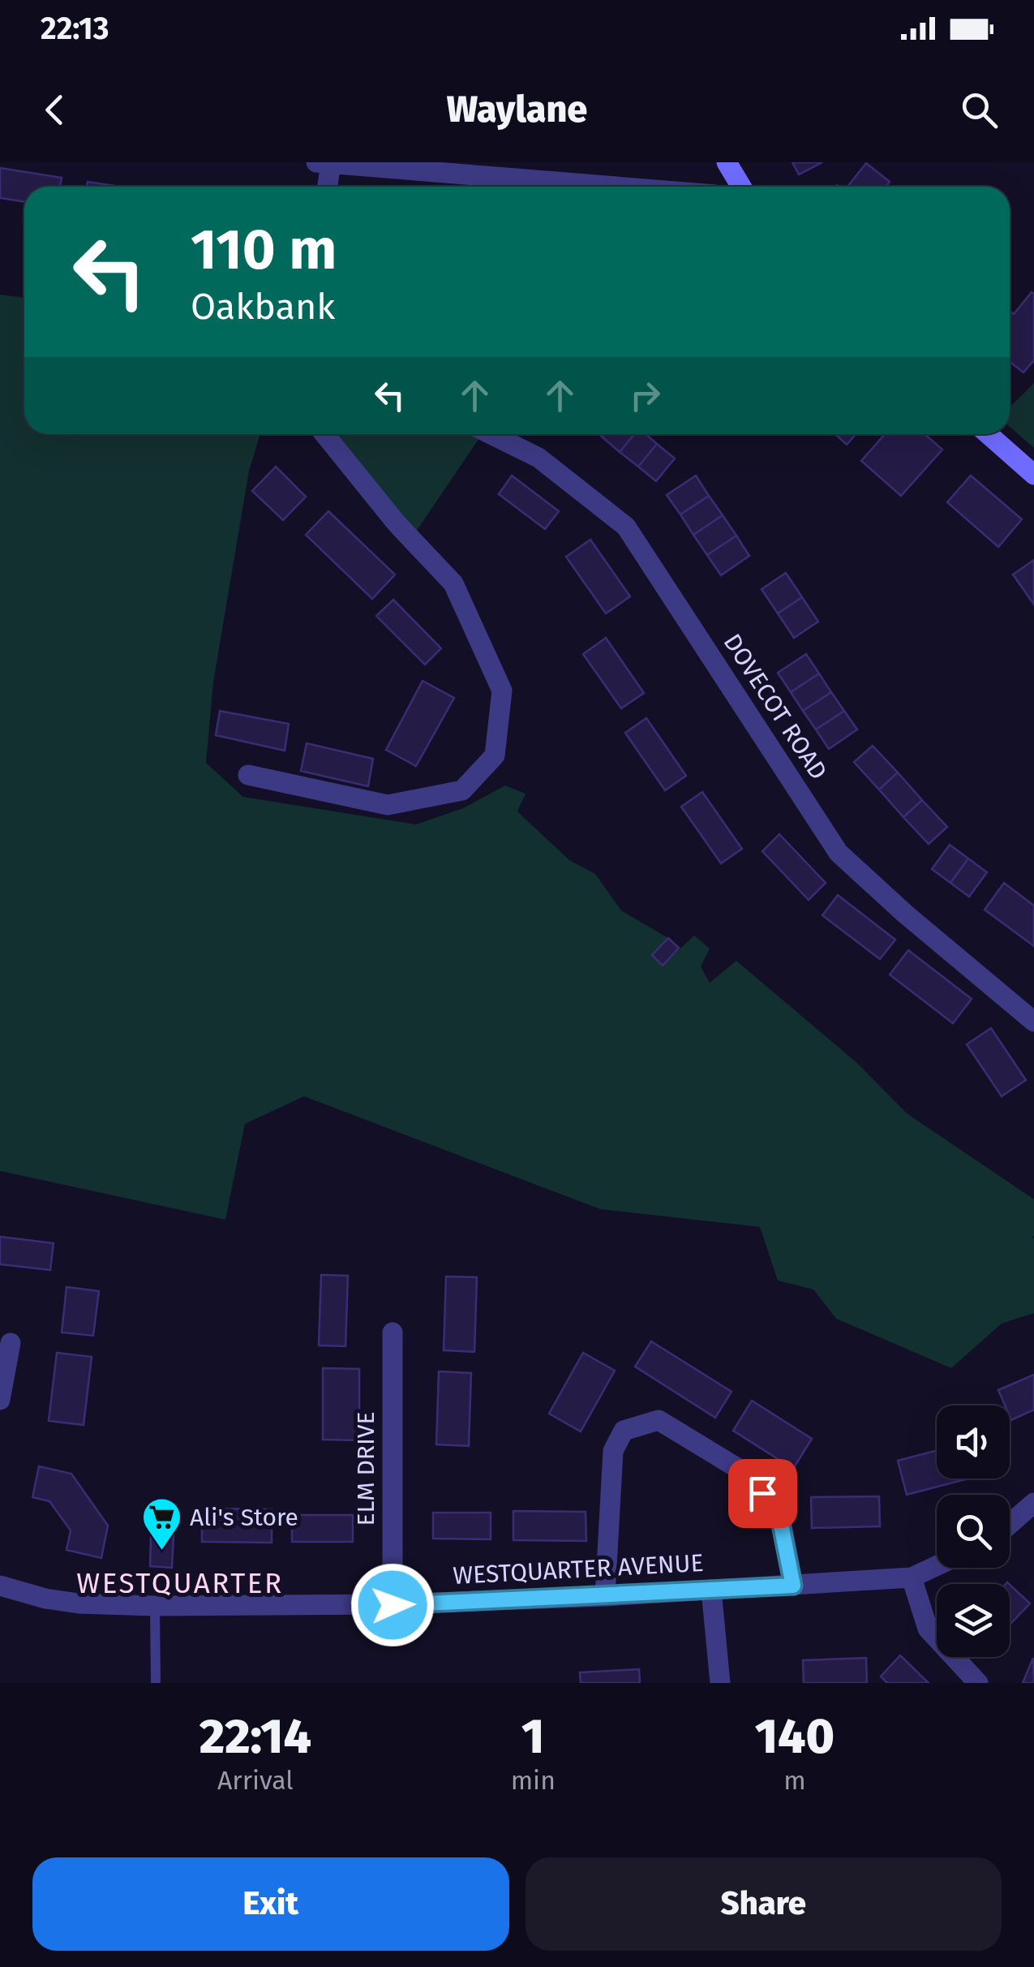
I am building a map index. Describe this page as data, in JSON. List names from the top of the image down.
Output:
{
  "streets": {
    "street": ["DOVECOT ROAD", "ELM DRIVE", "WESTQUARTER AVENUE"]
  },
  "crossings": [
    ["ELM DRIVE", "WESTQUARTER AVENUE"]
  ],
  "districts": ["WESTQUARTER"],
  "places": {
    "supermarket": ["Ali's Store"]
  },
  "page": {
    "status": "22:13",
    "header": "Waylane",
    "turn": ["110 m", "Oakbank"],
    "eta": [
      "22:14",
      "Arrival",
      "1",
      "min",
      "140",
      "m"
    ],
    "buttons": ["Exit", "Share"]
  }
}
